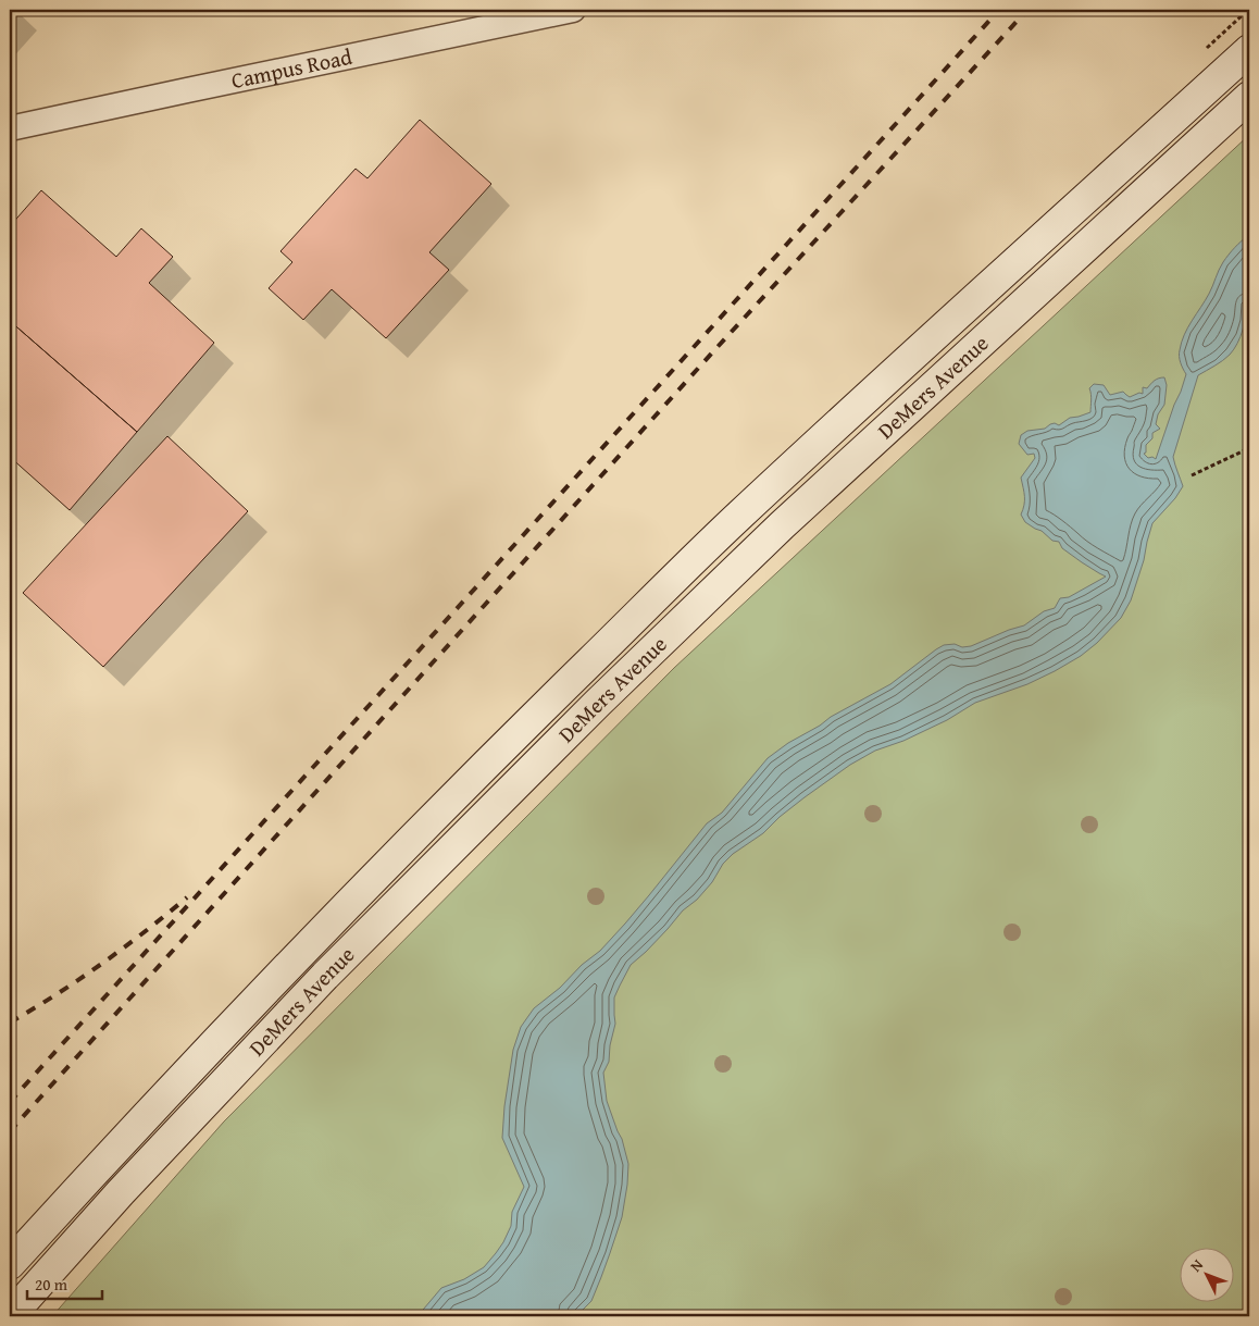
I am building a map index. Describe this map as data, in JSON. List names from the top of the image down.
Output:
{
  "streets": {
    "main road": ["DeMers Avenue"],
    "street": ["Campus Road"]
  },
  "scale_bar": "20 m",
  "north": "top left"
}
